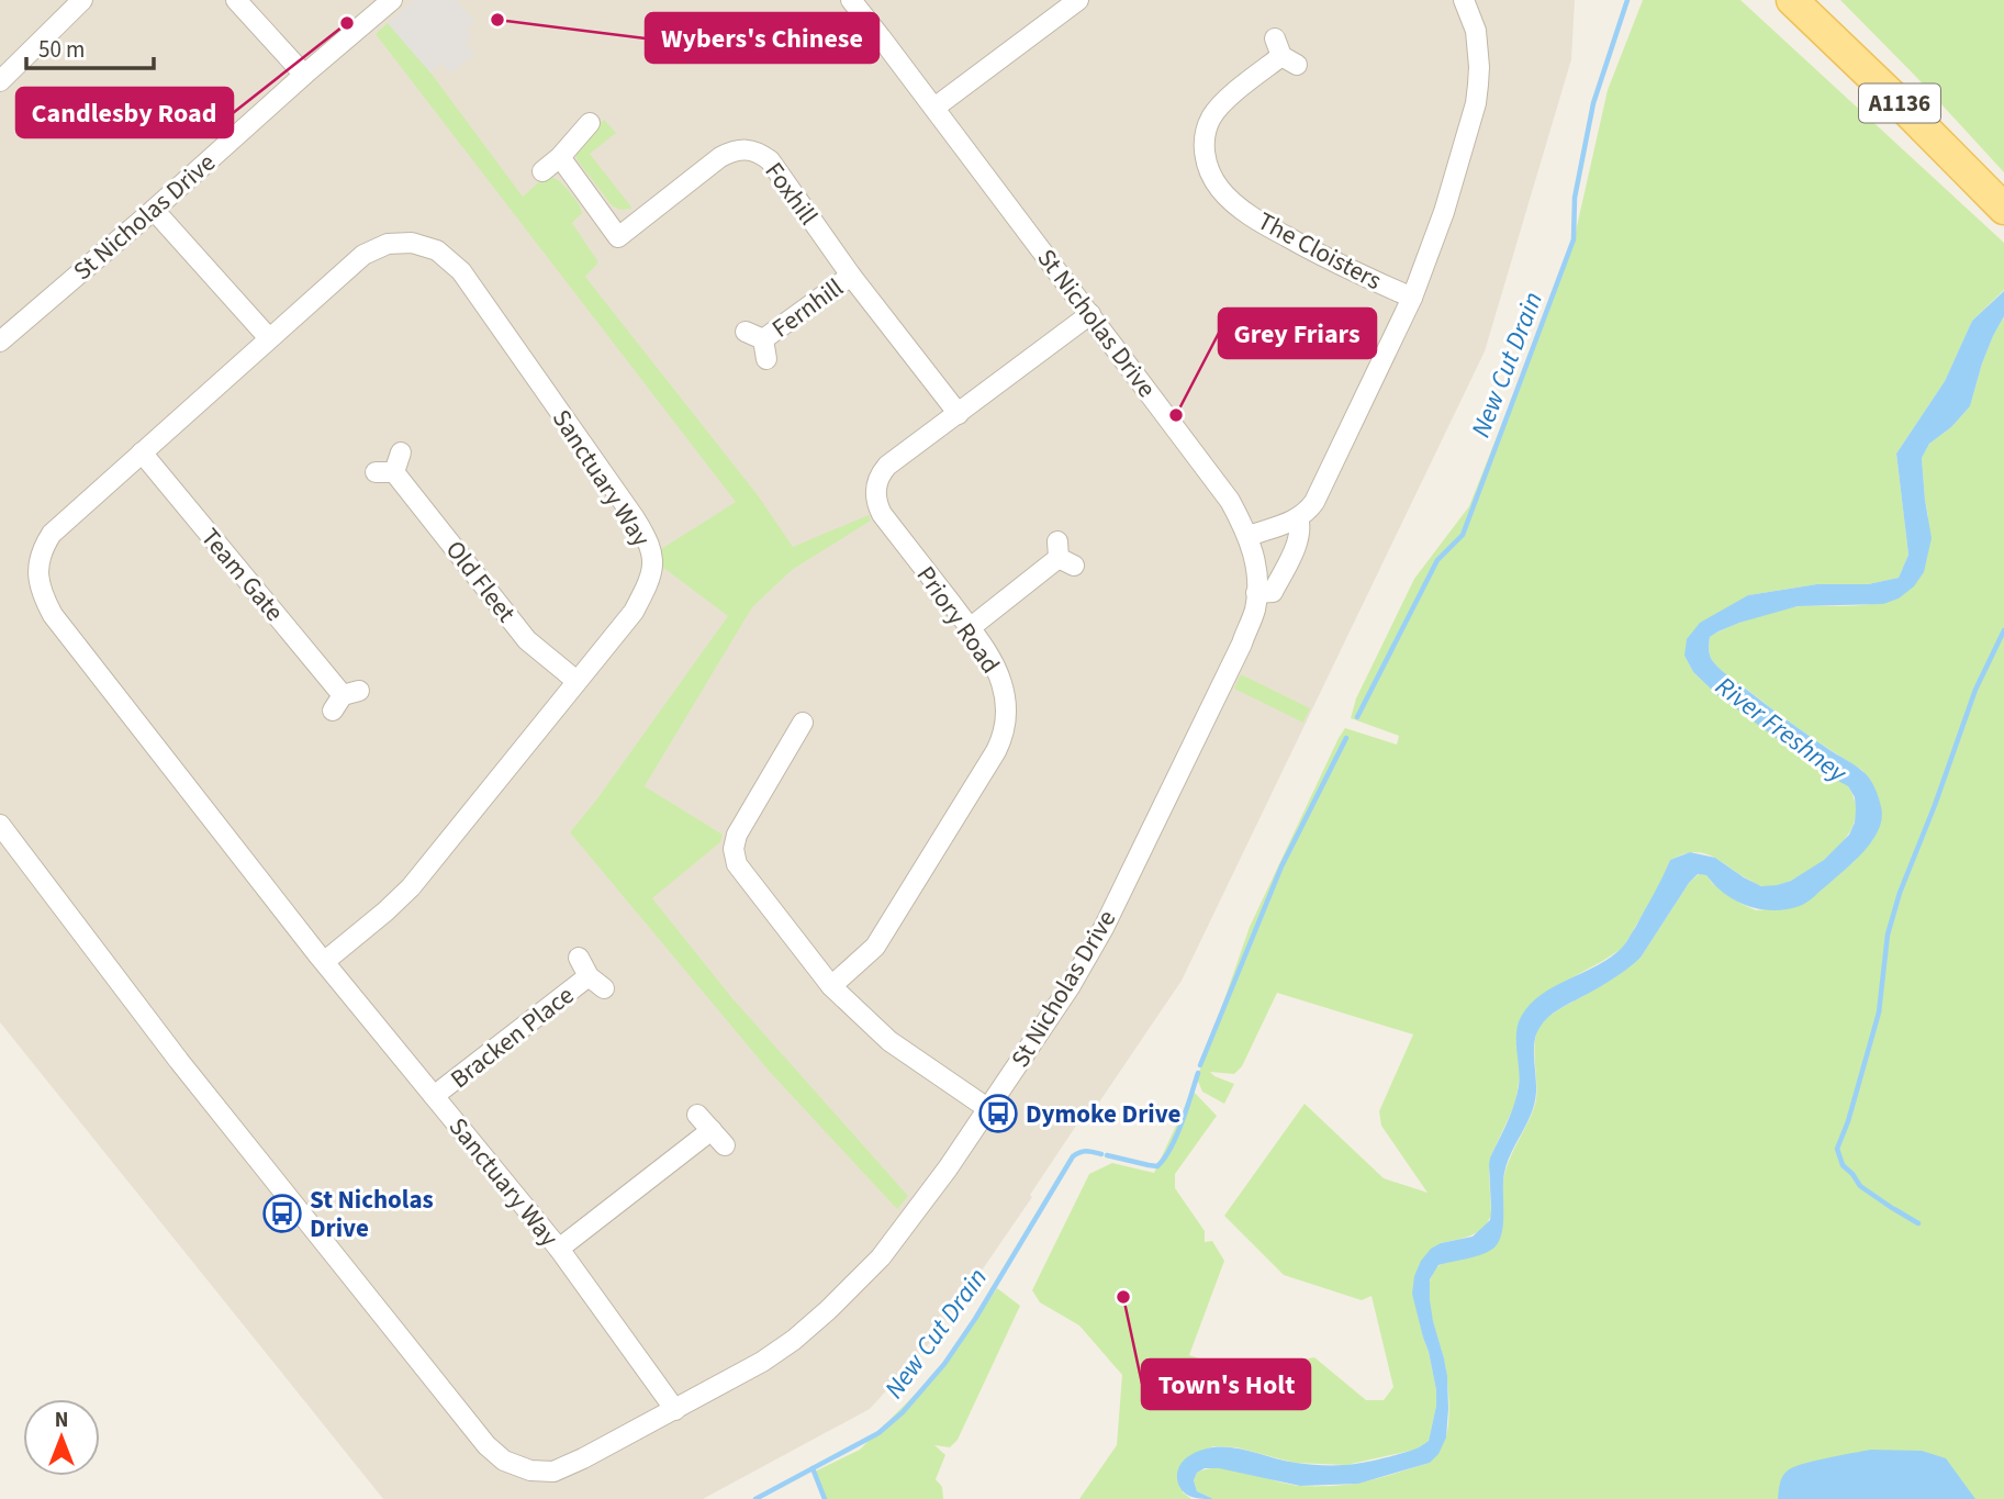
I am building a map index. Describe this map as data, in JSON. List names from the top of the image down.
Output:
{
  "streets": {
    "main road": ["A1136"],
    "street": [
      "Foxhill",
      "St Nicholas Drive",
      "The Cloisters",
      "Fernhill",
      "Sanctuary Way",
      "Team Gate",
      "Old Fleet",
      "Priory Road",
      "Bracken Place"
    ]
  },
  "crossings": [
    ["Foxhill", "Fernhill"],
    ["Foxhill", "Priory Road"],
    ["St Nicholas Drive", "Sanctuary Way"],
    ["St Nicholas Drive", "Priory Road"],
    ["Sanctuary Way", "Team Gate"],
    ["Sanctuary Way", "Old Fleet"],
    ["Sanctuary Way", "Bracken Place"]
  ],
  "water": ["New Cut Drain", "River Freshney"],
  "places": {
    "other": [
      "Wybers's Chinese",
      "Candlesby Road",
      "Grey Friars",
      "Town's Holt"
    ],
    "bus stop": ["Dymoke Drive", "St Nicholas Drive"]
  },
  "scale_bar": "50 m",
  "north": "top"
}
